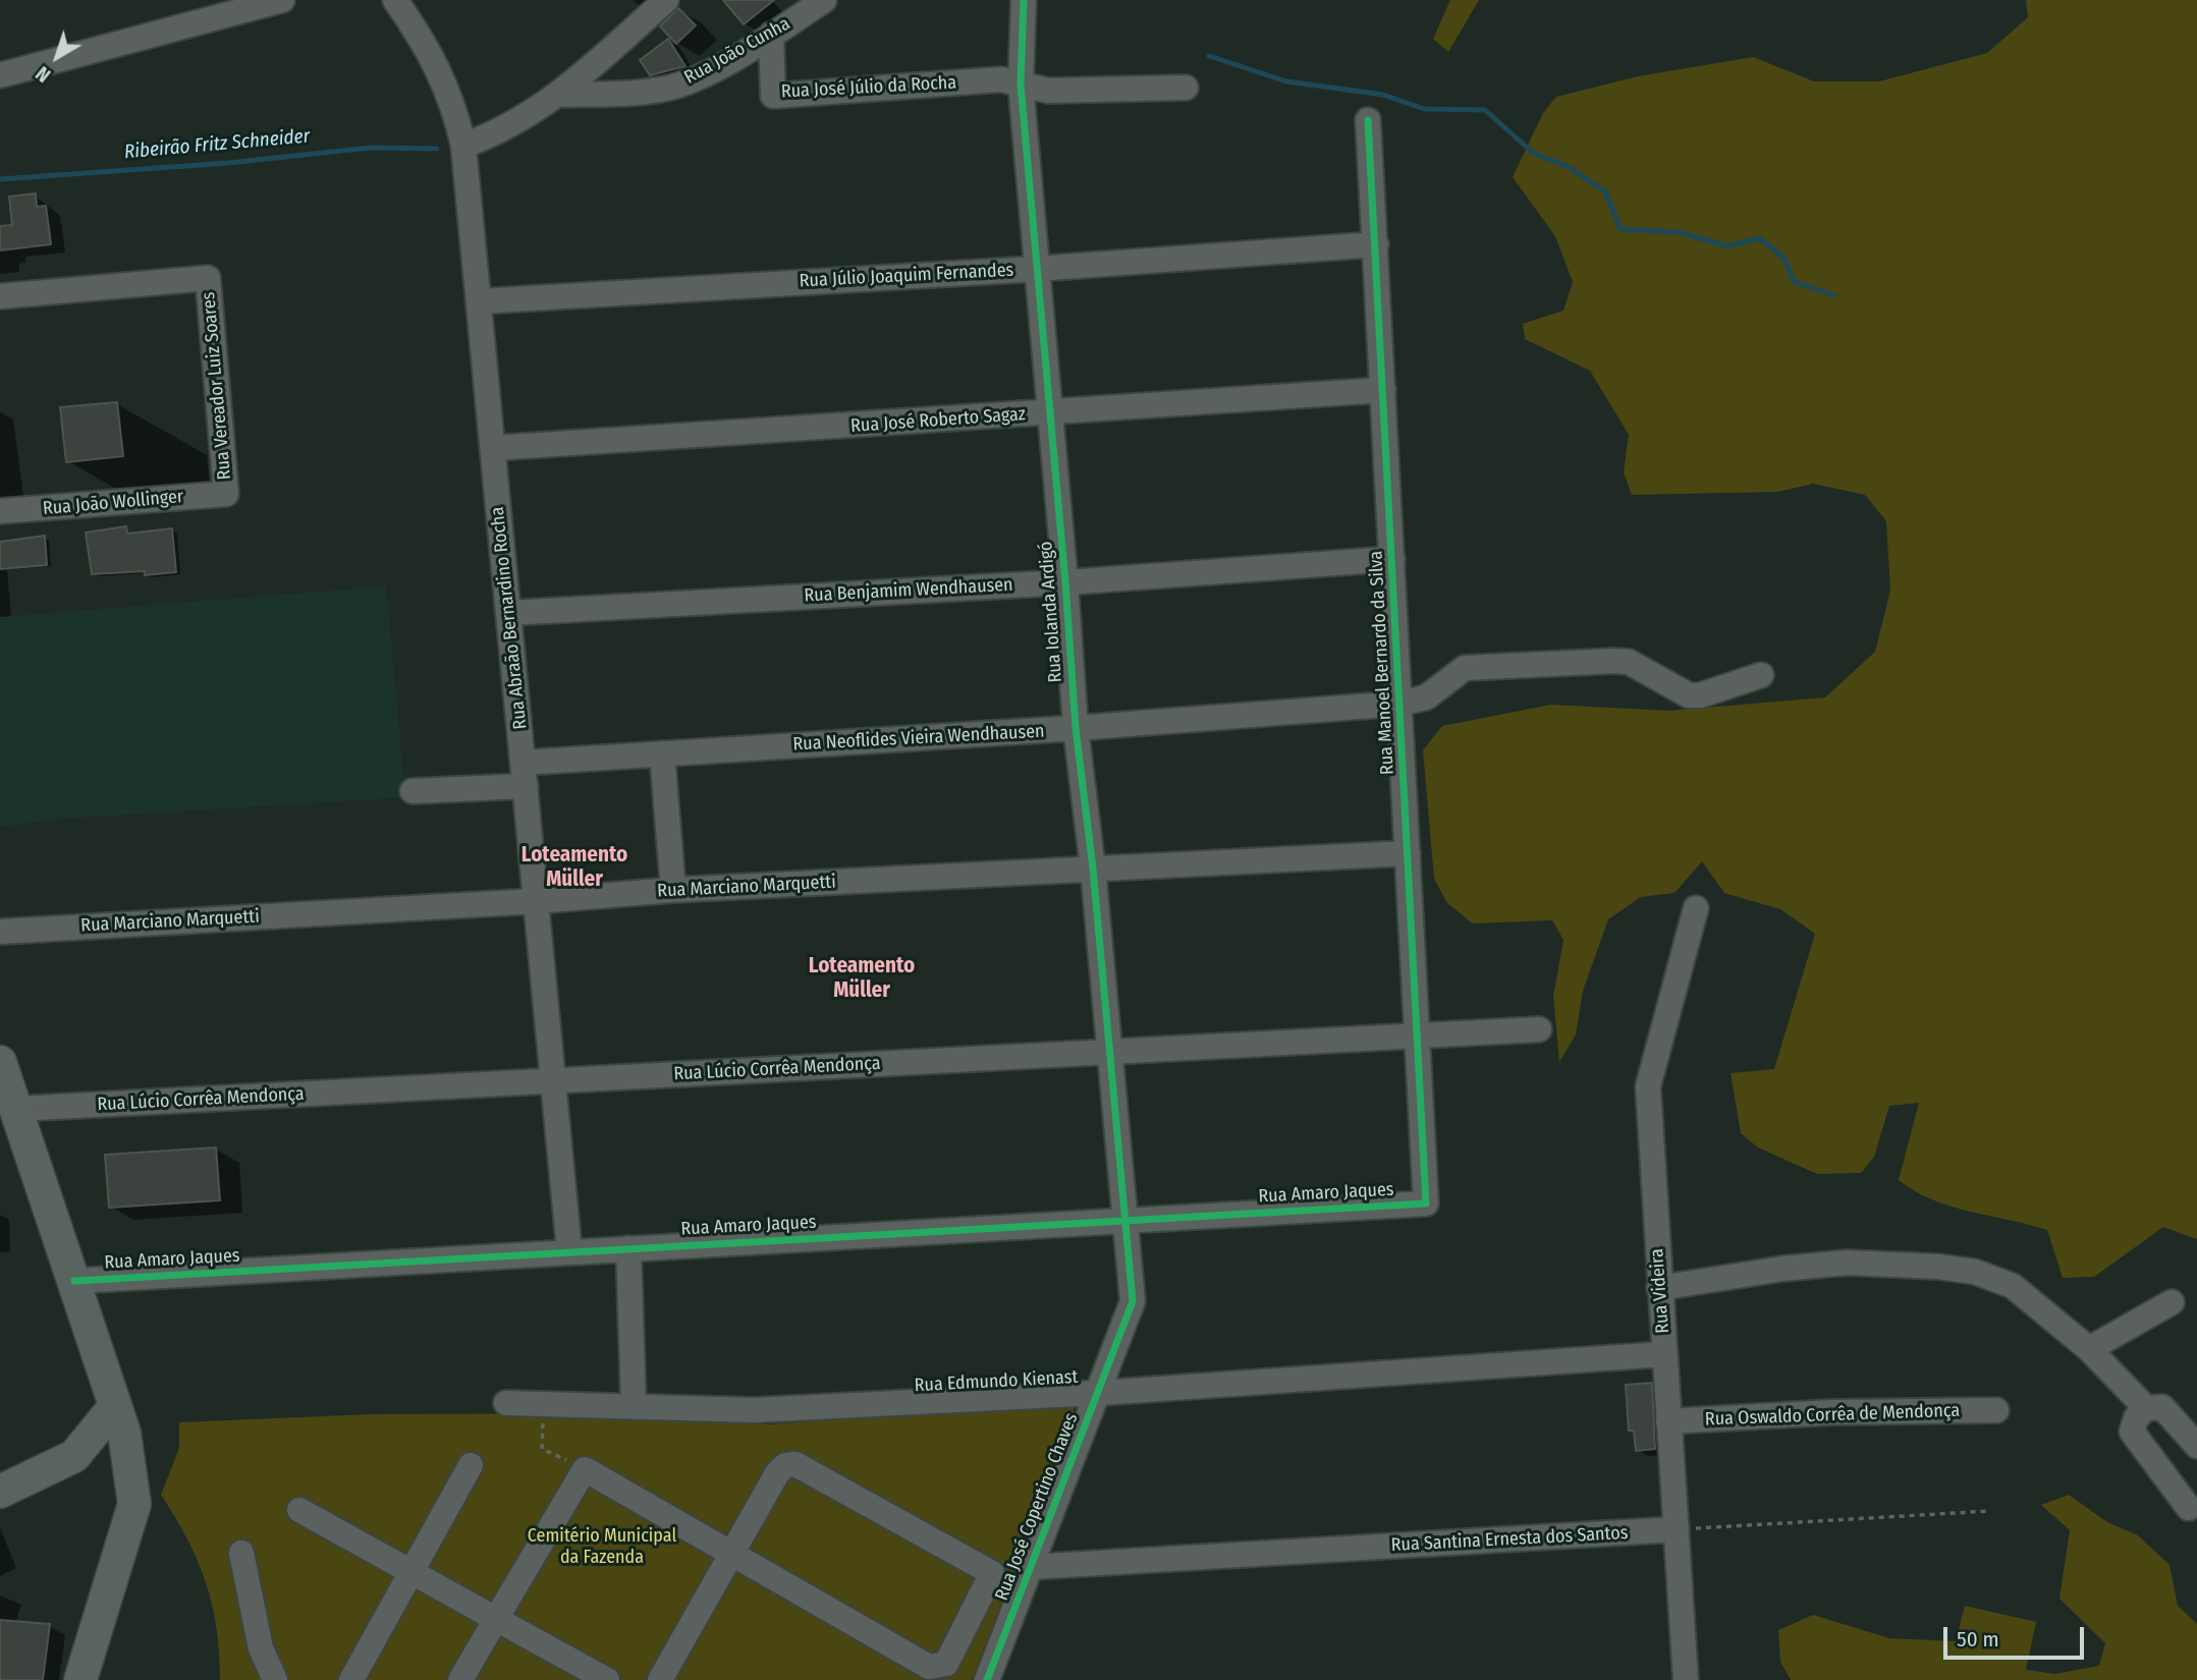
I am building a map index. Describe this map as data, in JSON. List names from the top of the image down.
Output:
{
  "streets": {
    "street": [
      "Rua João Cunha",
      "Rua José Júlio da Rocha",
      "Rua Júlio Joaquim Fernandes",
      "Rua Vereador Luiz Soares",
      "Rua José Roberto Sagaz",
      "Rua João Wollinger",
      "Rua Benjamim Wendhausen",
      "Rua Iolanda Ardigó",
      "Rua Abraão Bernardino Rocha",
      "Rua Manoel Bernardo da Silva",
      "Rua Neoflides Vieira Wendhausen",
      "Rua Marciano Marquetti",
      "Rua Lúcio Corrêa Mendonça",
      "Rua Amaro Jaques",
      "Rua Videira",
      "Rua Edmundo Kienast",
      "Rua Oswaldo Corrêa de Mendonça",
      "Rua José Copertino Chaves",
      "Rua Santina Ernesta dos Santos"
    ]
  },
  "crossings": [
    ["Rua João Cunha", "Rua José Júlio da Rocha"],
    ["Rua José Júlio da Rocha", "Rua Iolanda Ardigó"],
    ["Rua Júlio Joaquim Fernandes", "Rua Iolanda Ardigó"],
    ["Rua Júlio Joaquim Fernandes", "Rua Abraão Bernardino Rocha"],
    ["Rua Júlio Joaquim Fernandes", "Rua Manoel Bernardo da Silva"],
    ["Rua Vereador Luiz Soares", "Rua João Wollinger"],
    ["Rua José Roberto Sagaz", "Rua Iolanda Ardigó"],
    ["Rua José Roberto Sagaz", "Rua Abraão Bernardino Rocha"],
    ["Rua José Roberto Sagaz", "Rua Manoel Bernardo da Silva"],
    ["Rua Benjamim Wendhausen", "Rua Iolanda Ardigó"],
    ["Rua Benjamim Wendhausen", "Rua Abraão Bernardino Rocha"],
    ["Rua Benjamim Wendhausen", "Rua Manoel Bernardo da Silva"],
    ["Rua Iolanda Ardigó", "Rua Neoflides Vieira Wendhausen"],
    ["Rua Iolanda Ardigó", "Rua Marciano Marquetti"],
    ["Rua Iolanda Ardigó", "Rua Lúcio Corrêa Mendonça"],
    ["Rua Iolanda Ardigó", "Rua Amaro Jaques"],
    ["Rua Iolanda Ardigó", "Rua José Copertino Chaves"],
    ["Rua Abraão Bernardino Rocha", "Rua Neoflides Vieira Wendhausen"],
    ["Rua Abraão Bernardino Rocha", "Rua Marciano Marquetti"],
    ["Rua Abraão Bernardino Rocha", "Rua Lúcio Corrêa Mendonça"],
    ["Rua Abraão Bernardino Rocha", "Rua Amaro Jaques"],
    ["Rua Manoel Bernardo da Silva", "Rua Neoflides Vieira Wendhausen"],
    ["Rua Manoel Bernardo da Silva", "Rua Marciano Marquetti"],
    ["Rua Manoel Bernardo da Silva", "Rua Lúcio Corrêa Mendonça"],
    ["Rua Manoel Bernardo da Silva", "Rua Amaro Jaques"],
    ["Rua Amaro Jaques", "Rua José Copertino Chaves"],
    ["Rua Videira", "Rua Edmundo Kienast"],
    ["Rua Videira", "Rua Oswaldo Corrêa de Mendonça"],
    ["Rua Videira", "Rua Santina Ernesta dos Santos"],
    ["Rua Edmundo Kienast", "Rua José Copertino Chaves"],
    ["Rua José Copertino Chaves", "Rua Santina Ernesta dos Santos"]
  ],
  "districts": ["Loteamento Müller", "Loteamento Müller"],
  "water": ["Ribeirão Fritz Schneider"],
  "parks": ["Cemitério Municipal da Fazenda"],
  "scale_bar": "50 m",
  "north": "bottom left"
}
